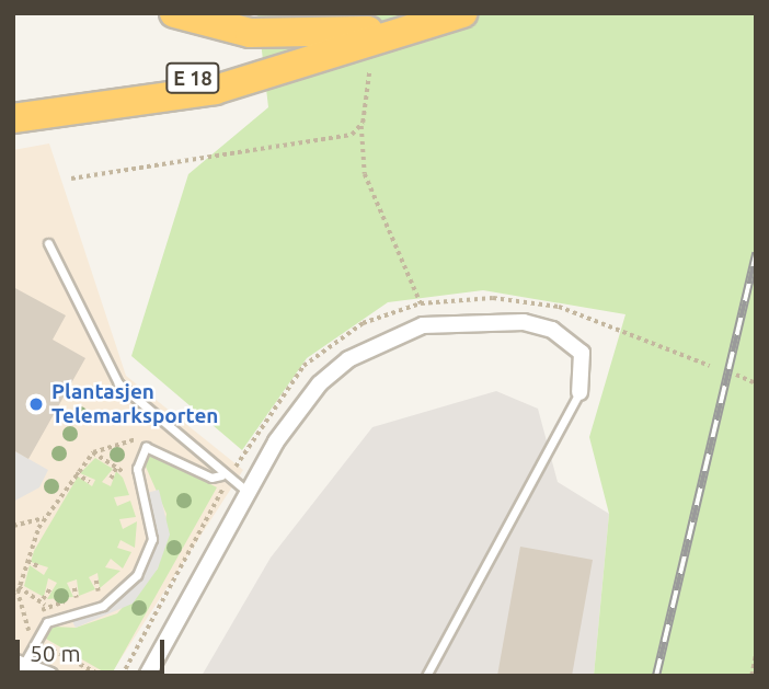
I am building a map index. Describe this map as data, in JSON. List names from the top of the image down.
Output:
{
  "streets": {
    "highway": ["E 18"]
  },
  "places": ["Plantasjen Telemarksporten"],
  "scale_bar": "50 m"
}
